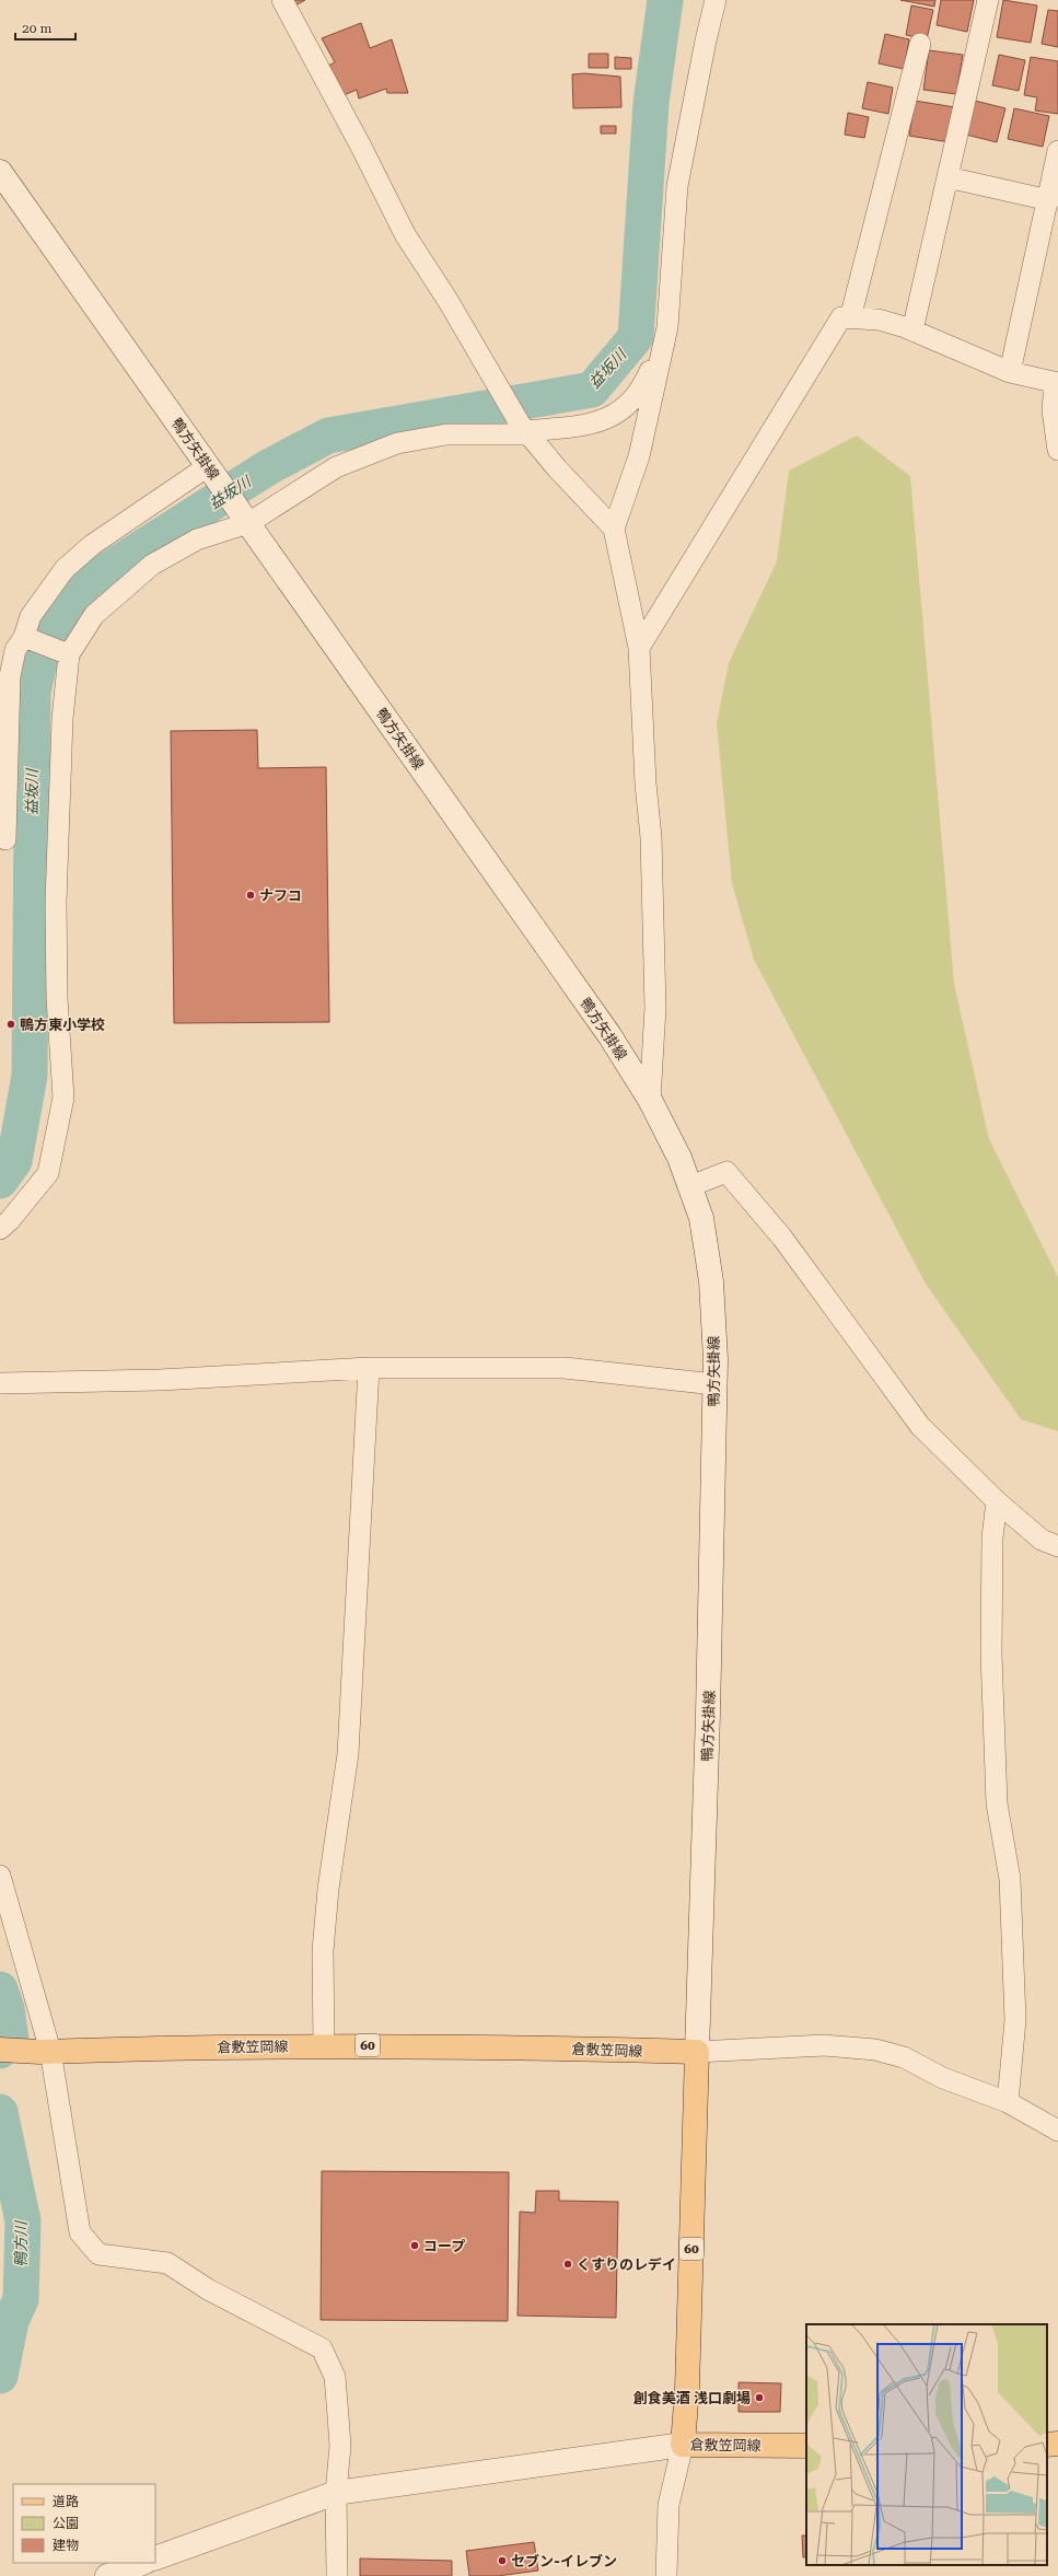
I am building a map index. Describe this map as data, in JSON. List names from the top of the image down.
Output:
{
  "streets": {
    "main road": ["鴨方矢掛線", "60", "倉敷笠岡線"]
  },
  "crossings": [
    ["鴨方矢掛線", "倉敷笠岡線"]
  ],
  "water": ["益坂川", "鴨方川"],
  "places": [
    "ナフコ",
    "鴨方東小学校",
    "コープ",
    "くすりのレデイ",
    "創食美酒 浅口劇場",
    "セブン-イレブン"
  ],
  "legend": ["道路", "公園", "建物"],
  "scale_bar": "20 m"
}
